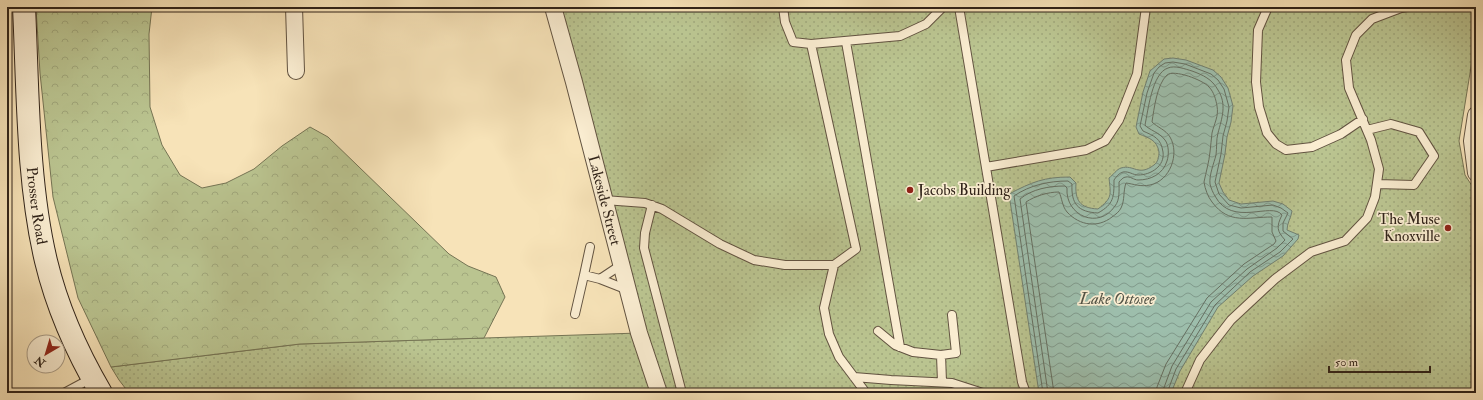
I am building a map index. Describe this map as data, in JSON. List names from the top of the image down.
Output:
{
  "streets": {
    "street": ["Lakeside Street", "Prosser Road"]
  },
  "water": ["Lake Ottosee"],
  "places": ["Jacobs Building", "The Muse Knoxville"],
  "scale_bar": "50 m",
  "north": "bottom left"
}
